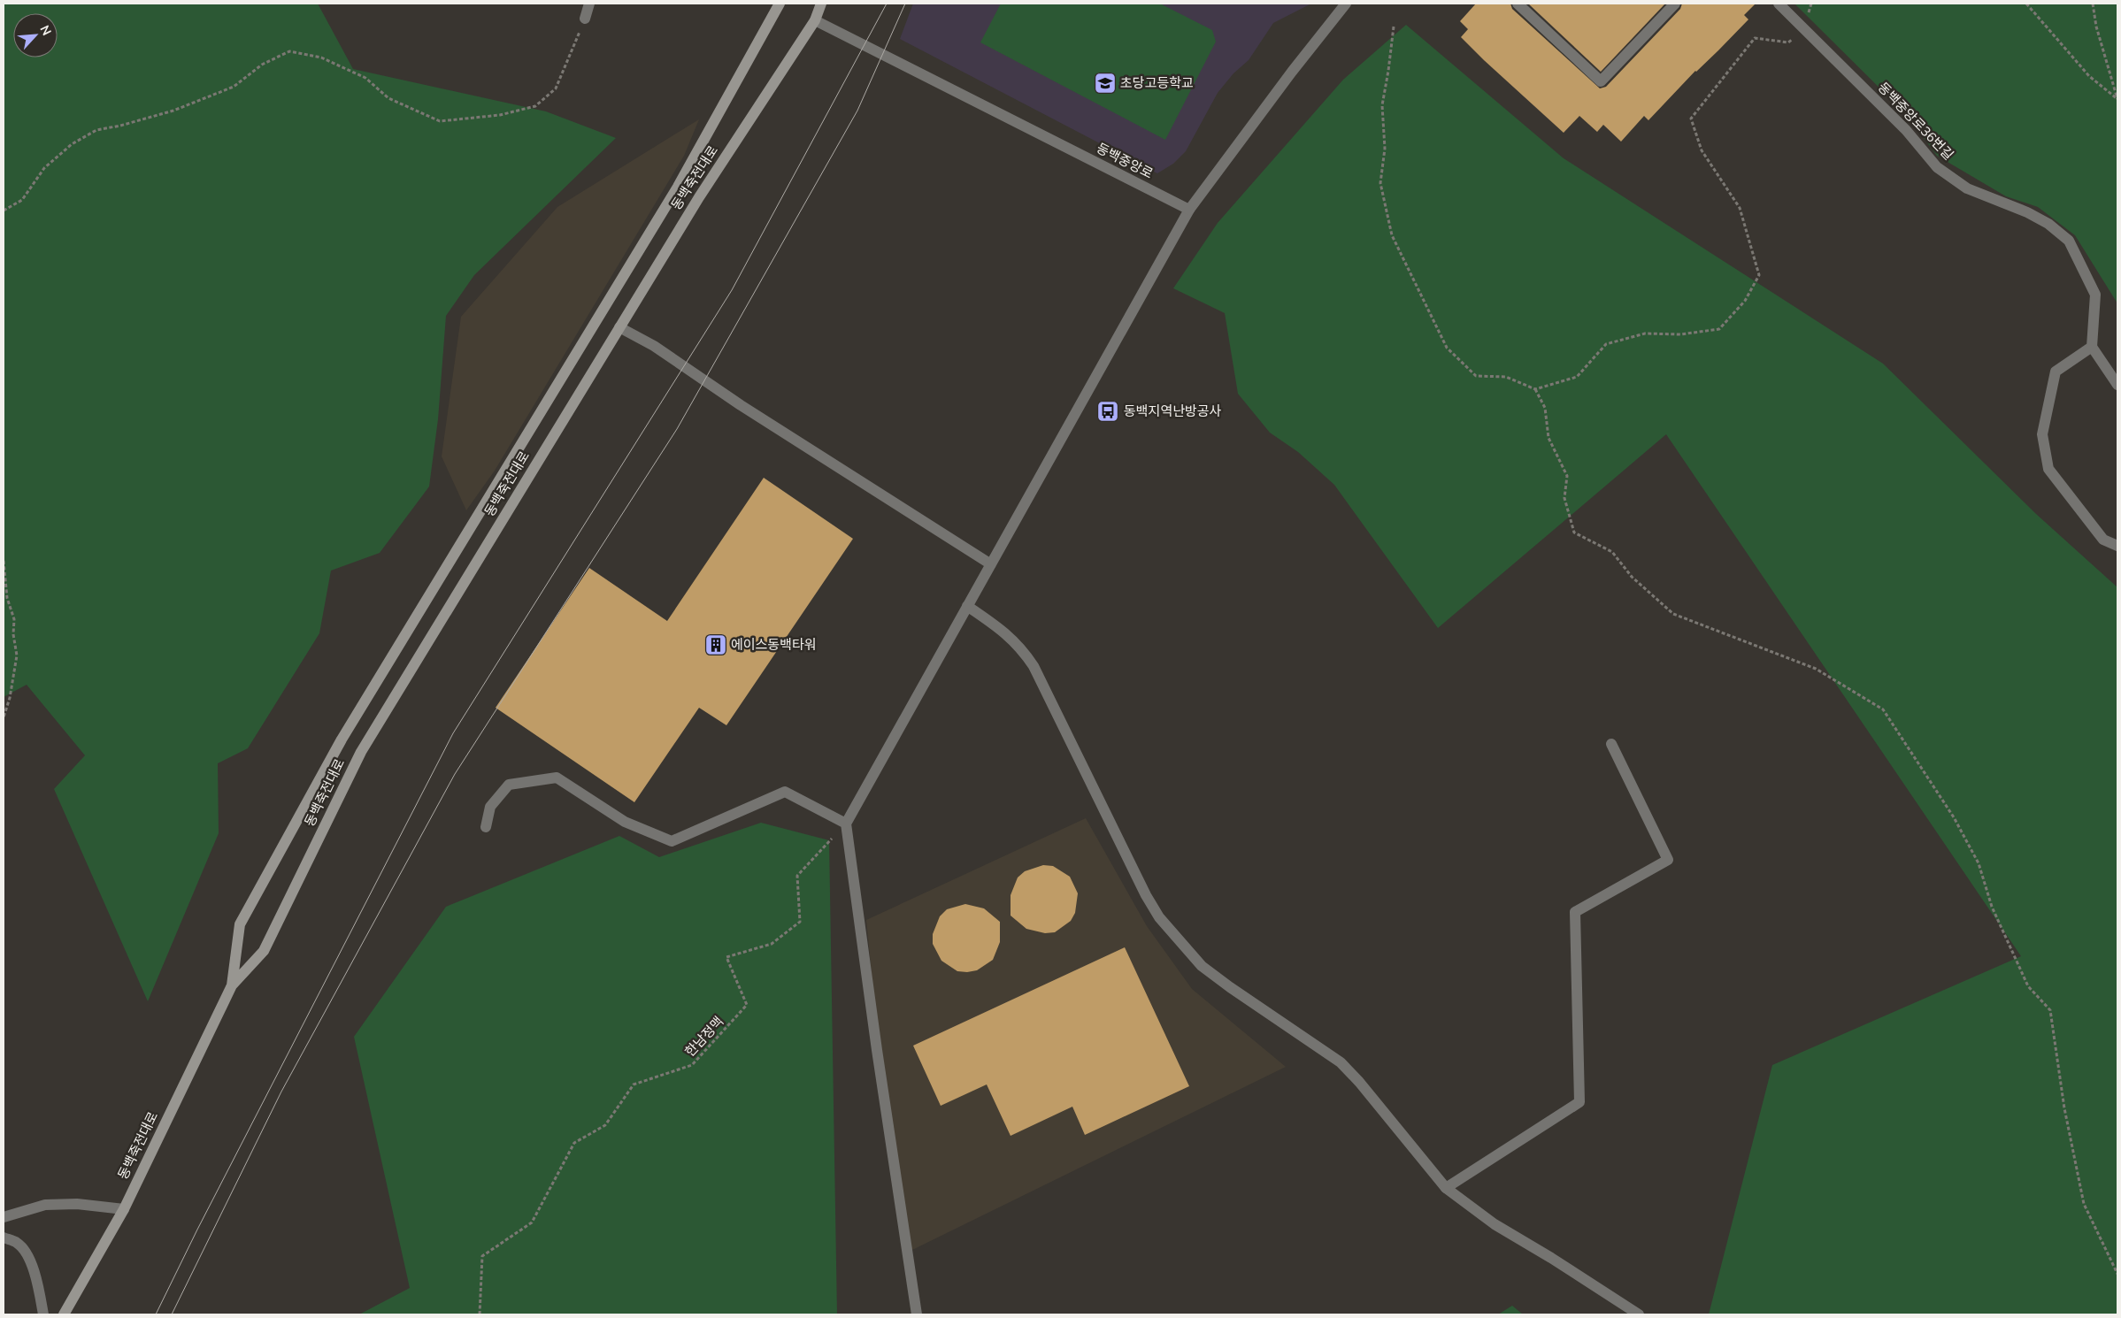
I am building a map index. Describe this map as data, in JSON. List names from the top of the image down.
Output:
{
  "streets": {
    "main road": ["동백죽전대로"],
    "street": ["동백중앙로36번길", "동백중앙로"],
    "path": ["한남정맥"]
  },
  "crossings": [
    ["동백중앙로", "동백죽전대로"]
  ],
  "places": {
    "school or university": ["초당고등학교"],
    "bus stop": ["동백지역난방공사"],
    "building": ["에이스동백타워"]
  },
  "north": "top right"
}
